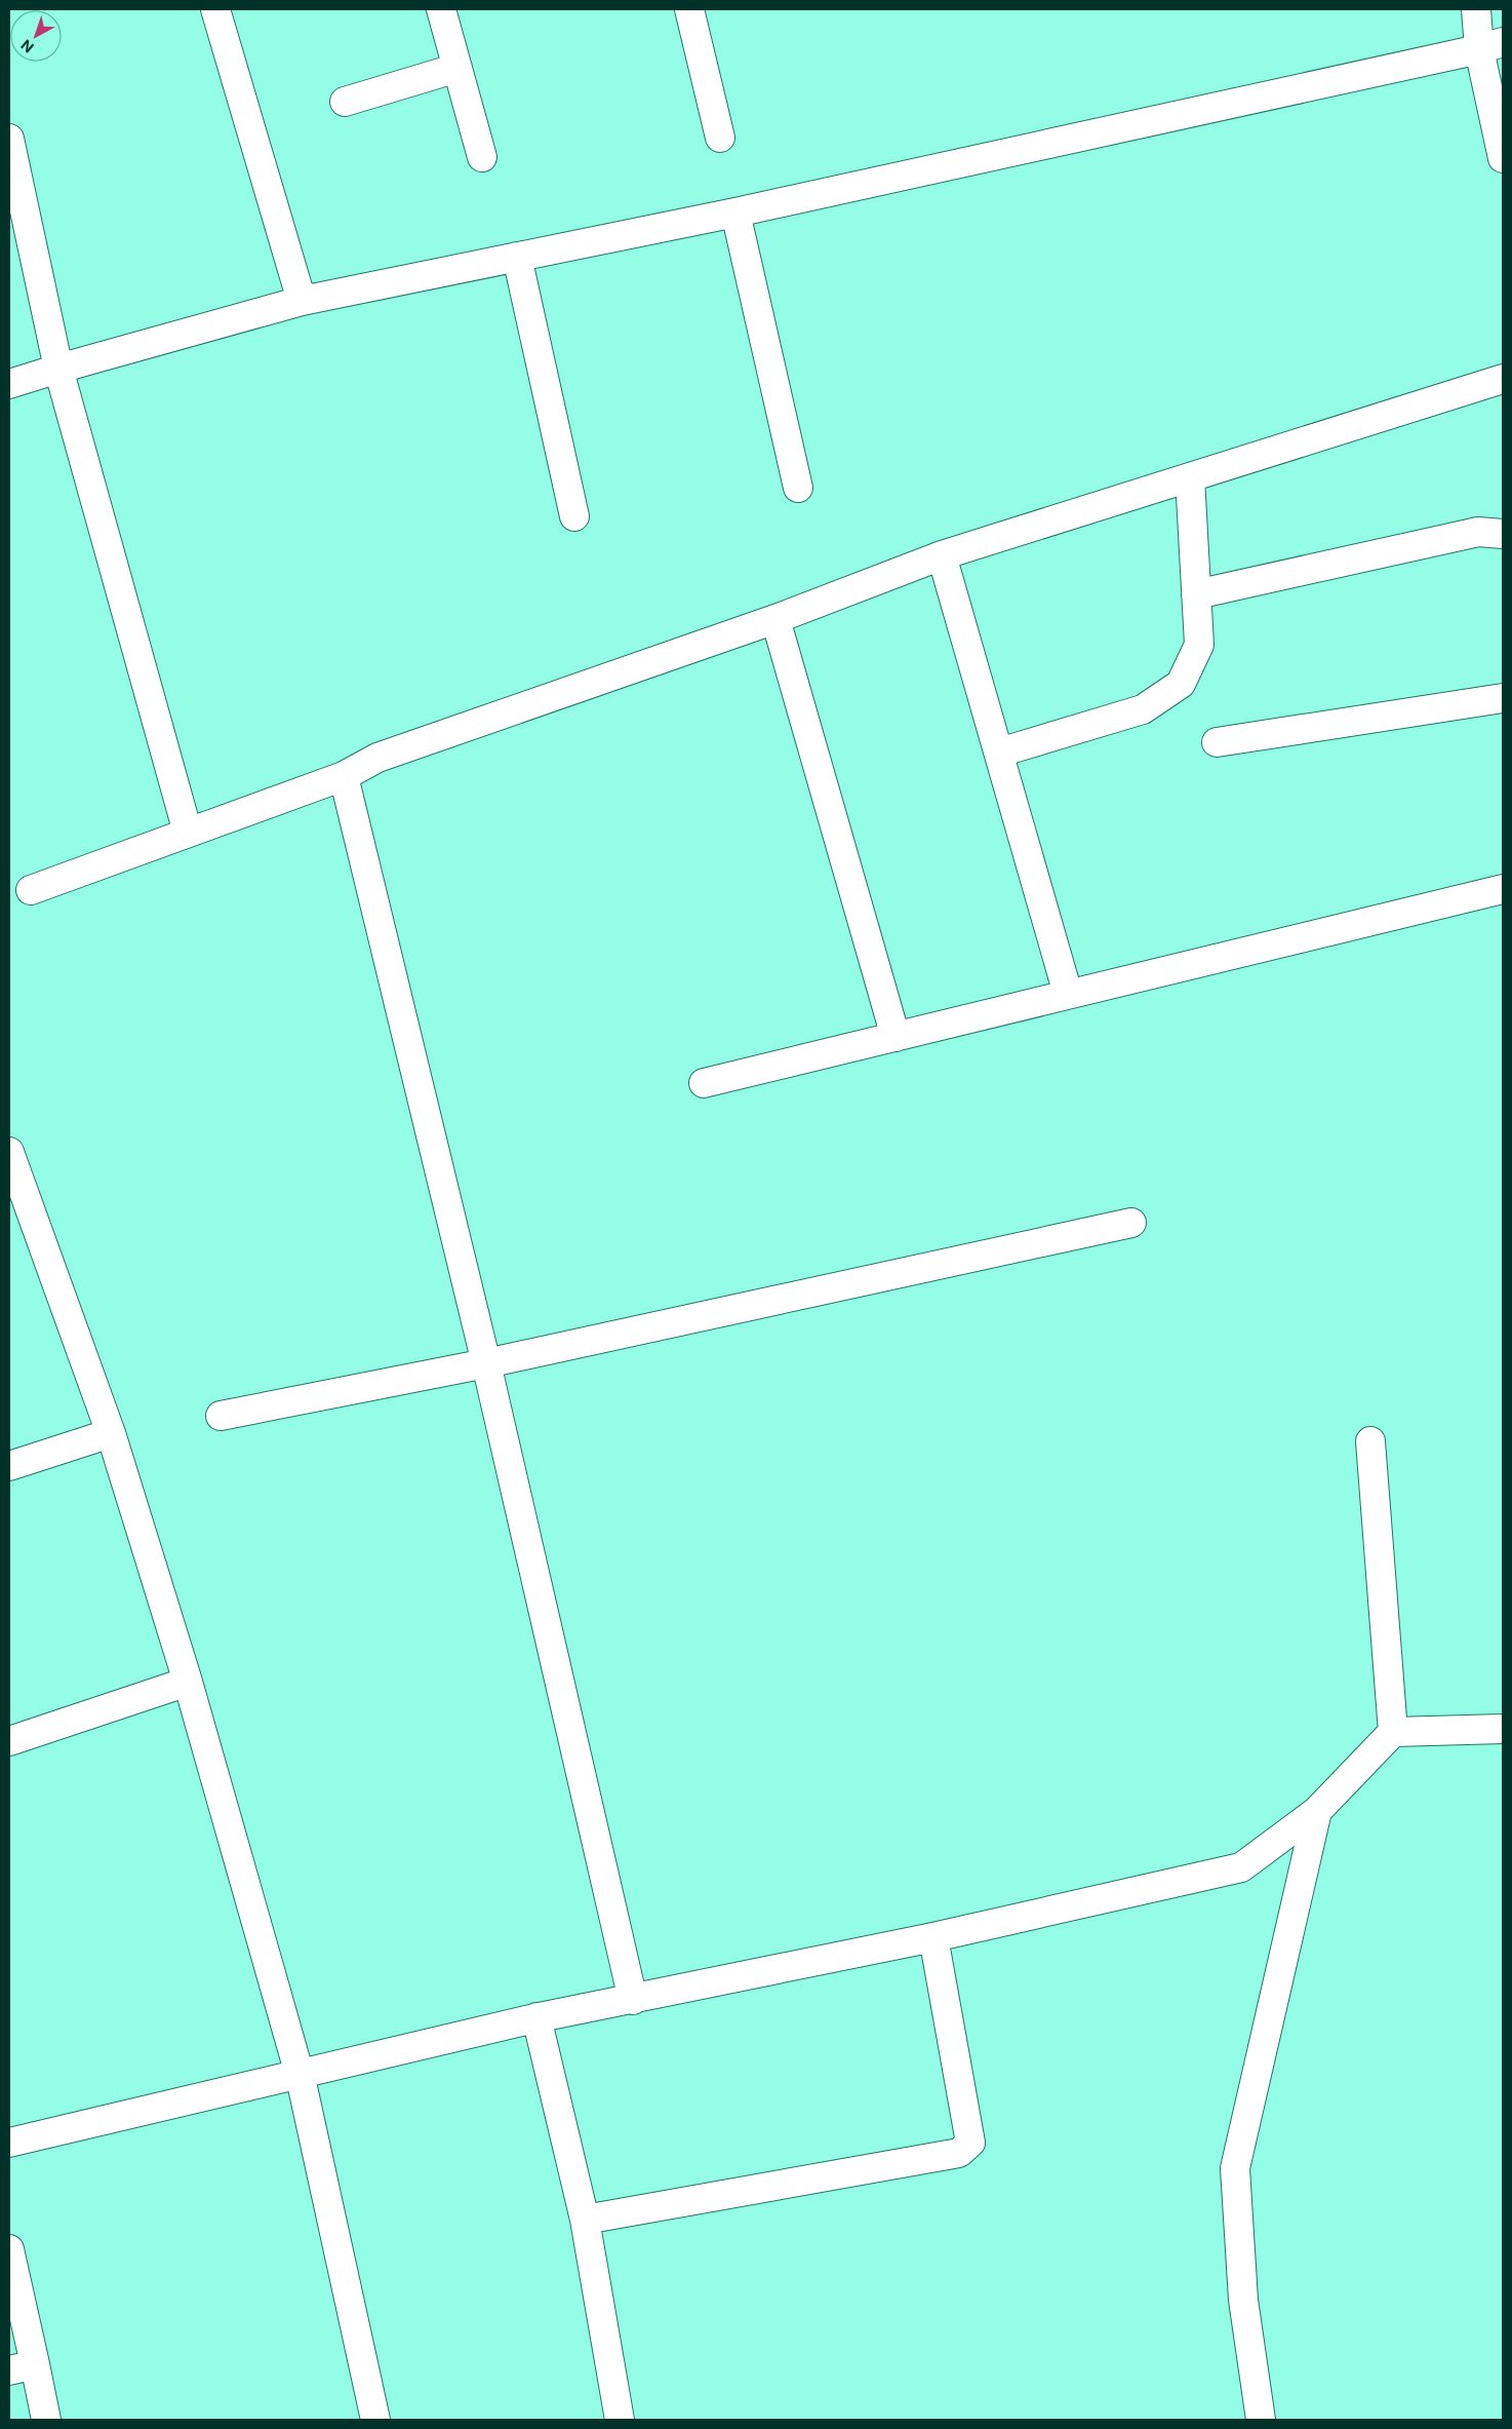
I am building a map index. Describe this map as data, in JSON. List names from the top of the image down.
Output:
{
  "north": "bottom left"
}
